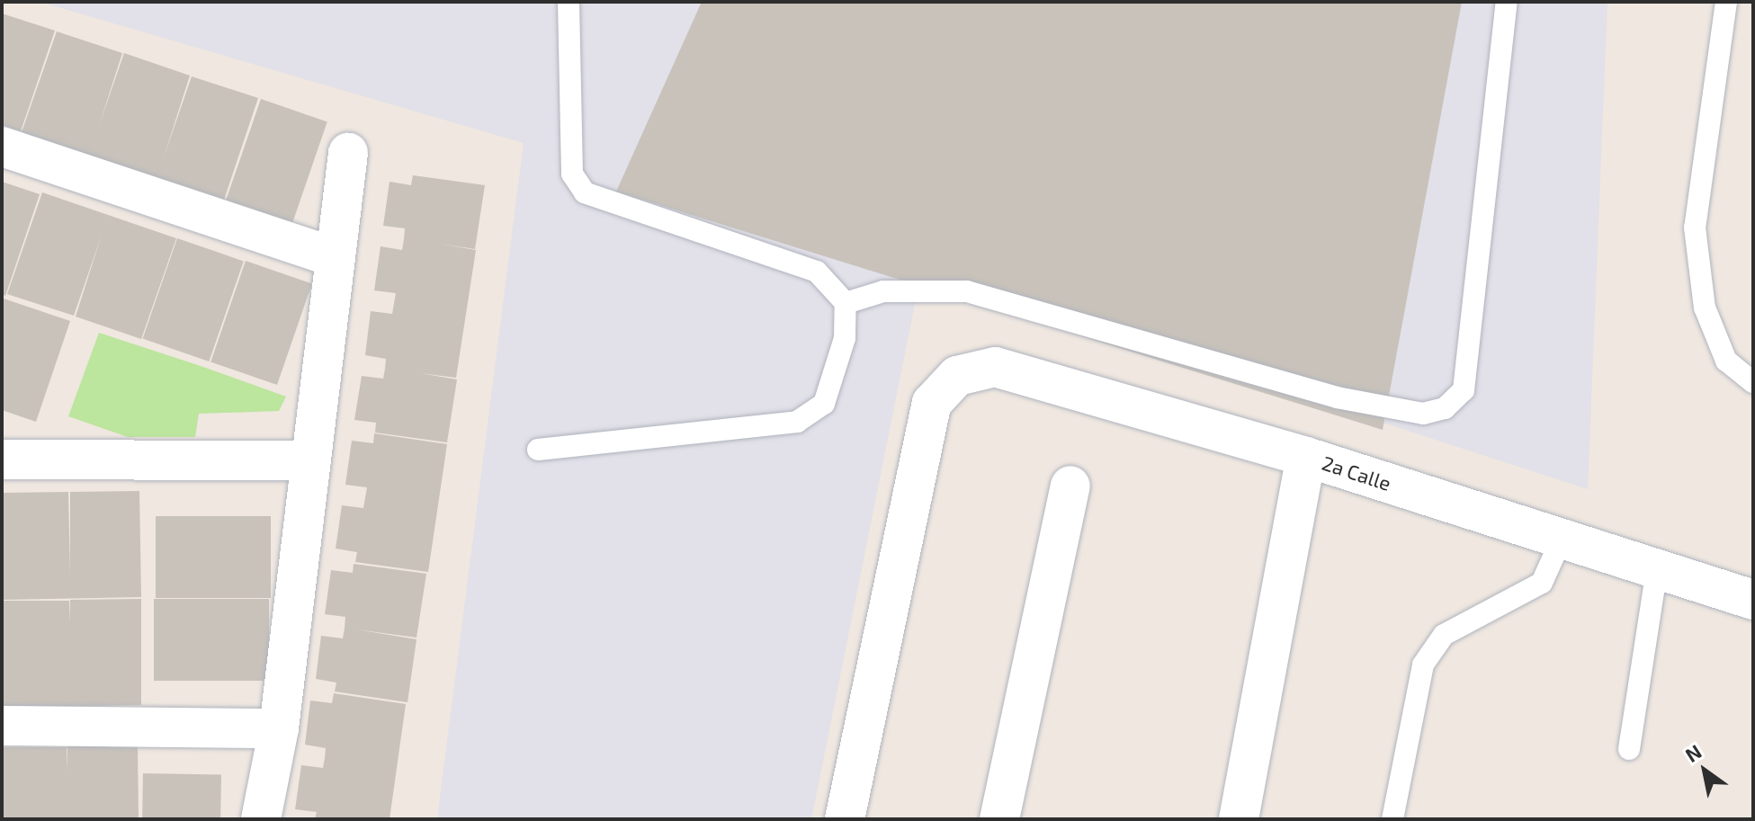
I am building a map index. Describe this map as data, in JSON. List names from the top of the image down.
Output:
{
  "streets": {
    "street": ["2a Calle"]
  },
  "north": "top left"
}
